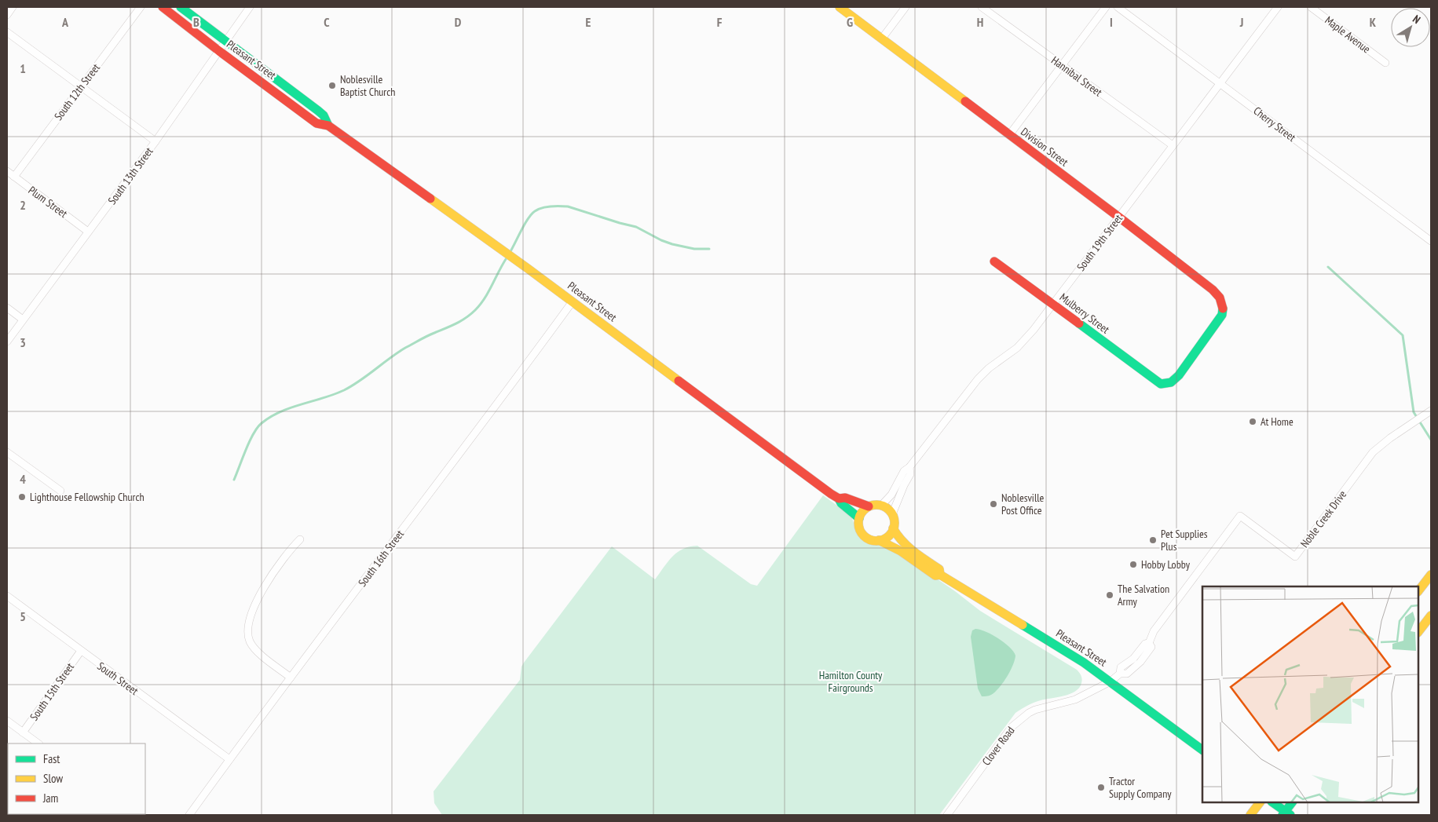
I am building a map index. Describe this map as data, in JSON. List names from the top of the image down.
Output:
{
  "streets": {
    "main road": ["Pleasant Street", "Division Street", "Mulberry Street"],
    "street": [
      "Maple Avenue",
      "Hannibal Street",
      "South 12th Street",
      "Cherry Street",
      "South 13th Street",
      "Plum Street",
      "South 19th Street",
      "Noble Creek Drive",
      "South 16th Street",
      "South Street",
      "South 15th Street",
      "Clover Road"
    ]
  },
  "crossings": [
    ["Pleasant Street", "South 13th Street"],
    ["Pleasant Street", "South 19th Street"],
    ["Pleasant Street", "Noble Creek Drive"],
    ["Pleasant Street", "South 16th Street"],
    ["Pleasant Street", "Clover Road"],
    ["Hannibal Street", "South 19th Street"],
    ["South 12th Street", "Plum Street"],
    ["Cherry Street", "South 19th Street"],
    ["Division Street", "South 19th Street"],
    ["Division Street", "Mulberry Street"],
    ["South 13th Street", "Plum Street"],
    ["South 19th Street", "Mulberry Street"],
    ["Noble Creek Drive", "Clover Road"],
    ["South 16th Street", "South Street"],
    ["South Street", "South 15th Street"]
  ],
  "parks": ["Hamilton County Fairgrounds"],
  "places": [
    "Noblesville Baptist Church",
    "At Home",
    "Lighthouse Fellowship Church",
    "Noblesville Post Office",
    "Pet Supplies Plus",
    "Hobby Lobby",
    "The Salvation Army",
    "Tractor Supply Company"
  ],
  "legend": ["Fast", "Slow", "Jam"],
  "north": "top right",
  "grid": {
    "columns": [
      "A",
      "B",
      "C",
      "D",
      "E",
      "F",
      "G",
      "H",
      "I",
      "J",
      "K"
    ],
    "rows": [
      "1",
      "2",
      "3",
      "4",
      "5"
    ]
  }
}
